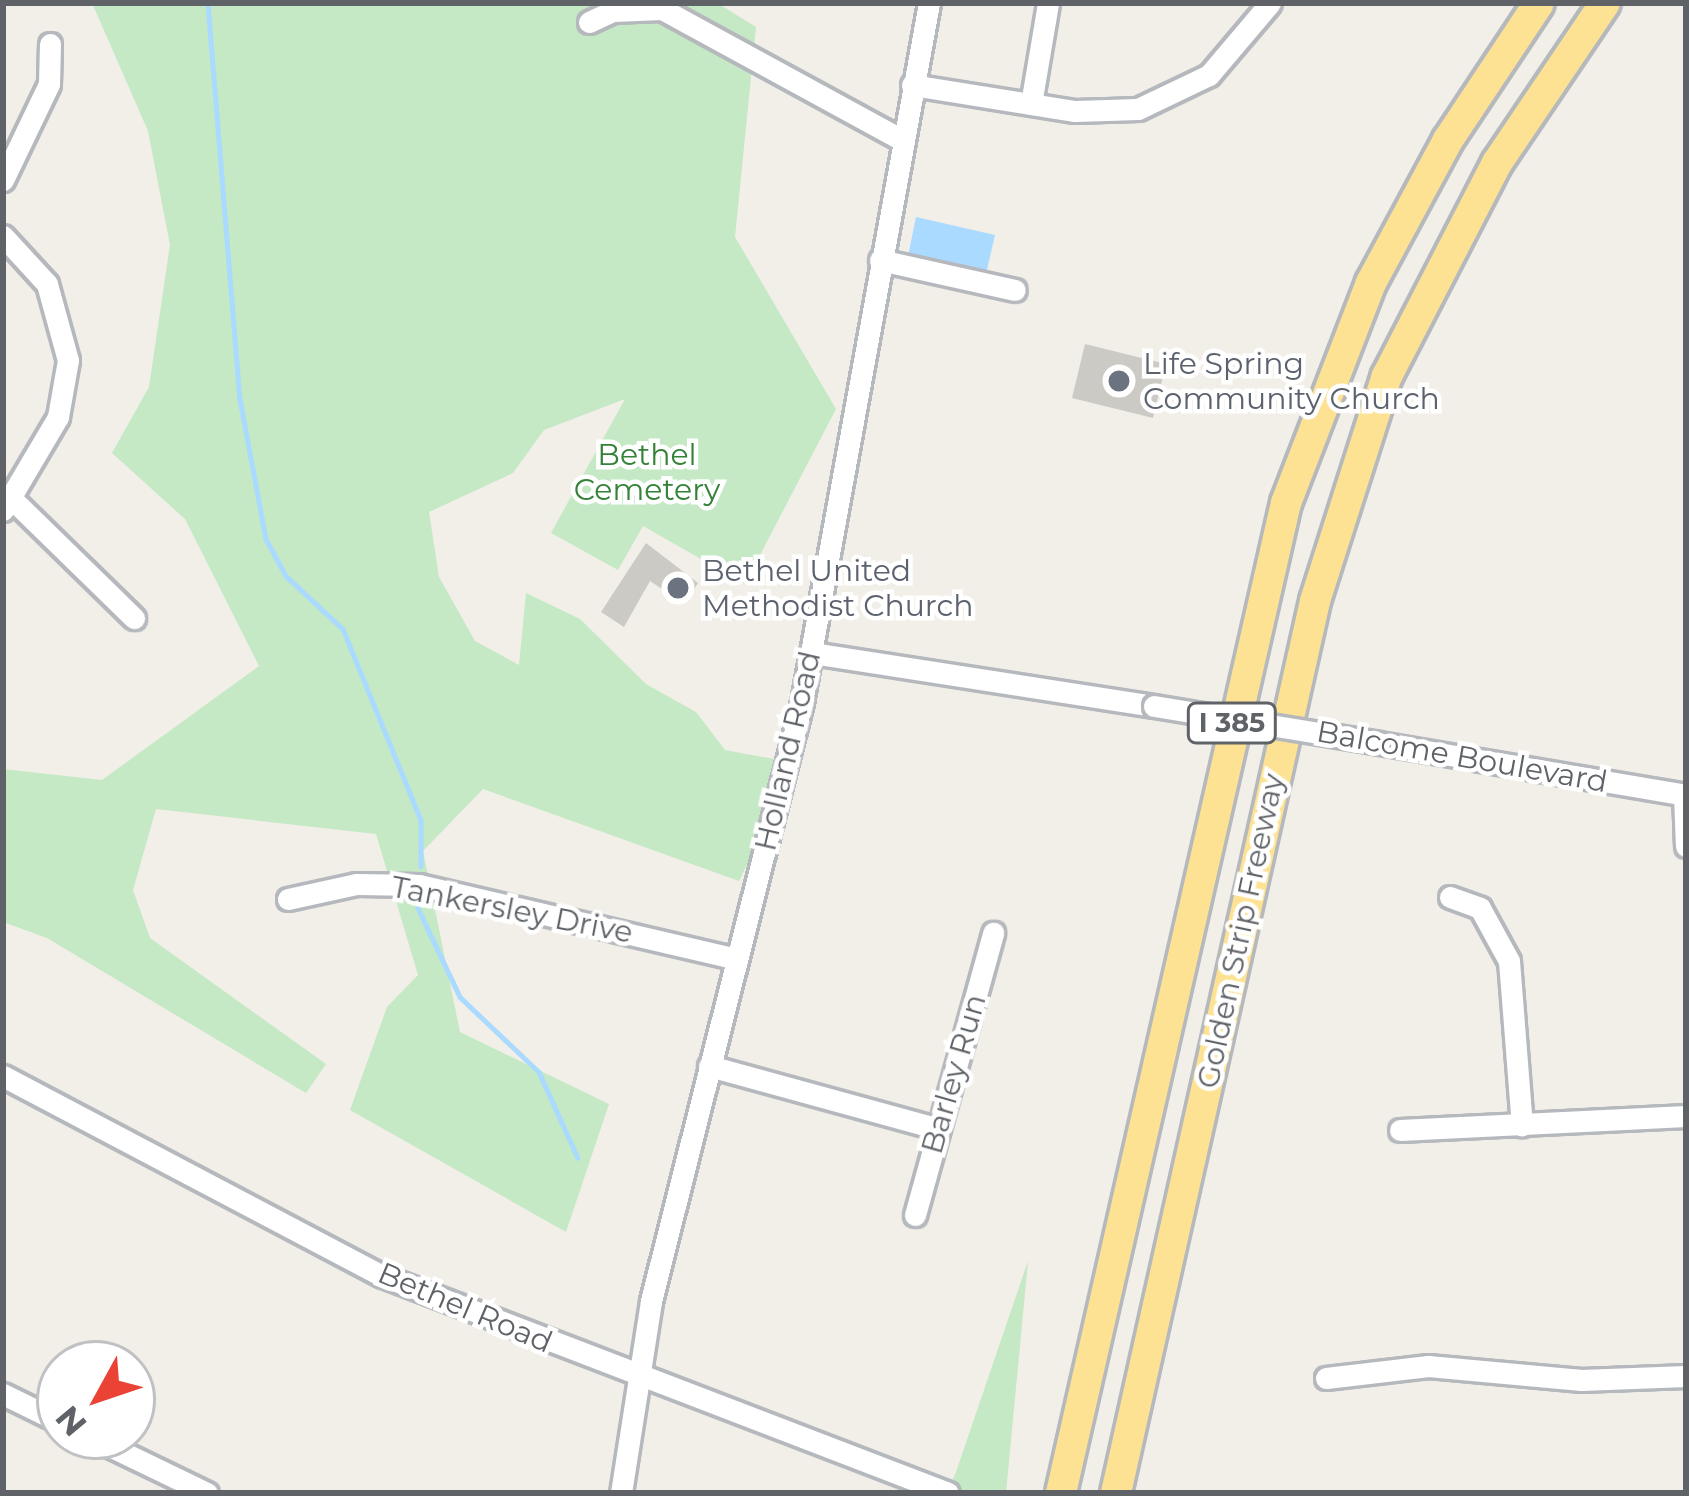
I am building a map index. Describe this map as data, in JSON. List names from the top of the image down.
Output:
{
  "streets": {
    "highway": ["I 385", "Golden Strip Freeway"],
    "street": [
      "Holland Road",
      "Balcome Boulevard",
      "Tankersley Drive",
      "Barley Run",
      "Bethel Road"
    ]
  },
  "crossings": [
    ["Holland Road", "Balcome Boulevard"],
    ["Holland Road", "Tankersley Drive"],
    ["Holland Road", "Bethel Road"]
  ],
  "parks": ["Bethel Cemetery"],
  "places": ["Life Spring Community Church", "Bethel United Methodist Church"],
  "north": "bottom left"
}
